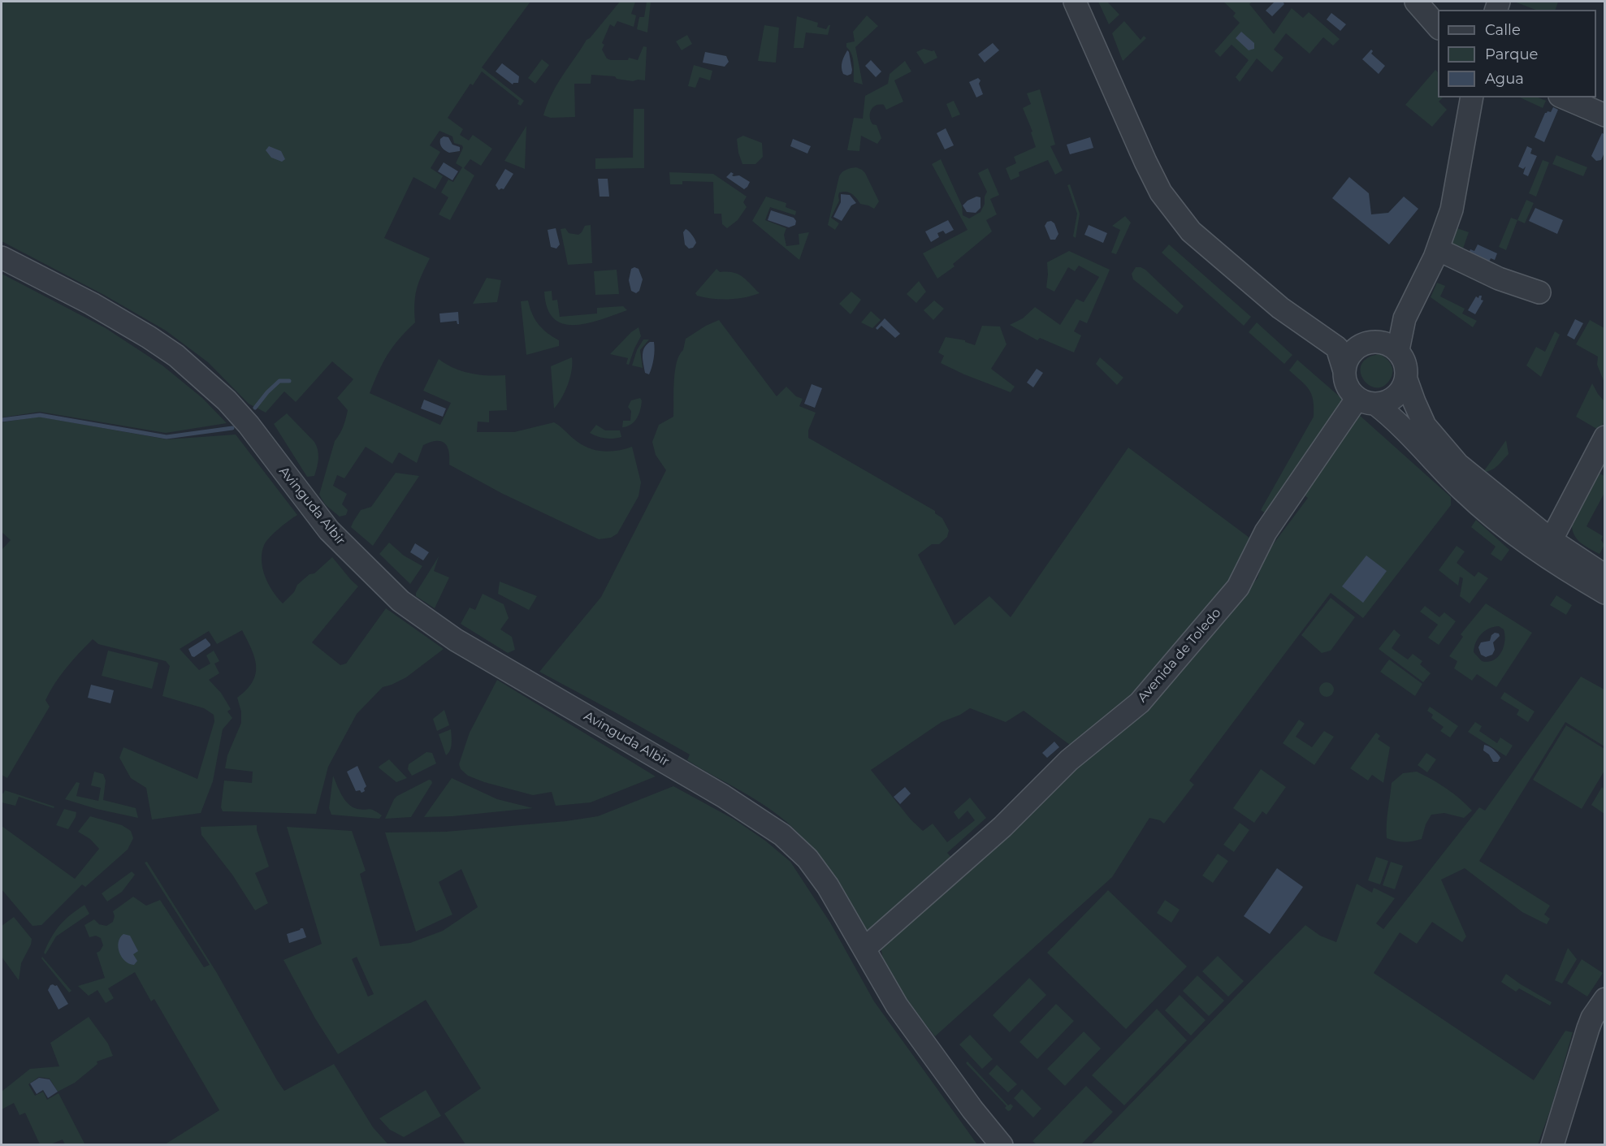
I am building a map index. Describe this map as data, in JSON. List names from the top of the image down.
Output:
{
  "streets": {
    "street": ["Avinguda Albir", "Avenida de Toledo"]
  },
  "crossings": [
    ["Avinguda Albir", "Avenida de Toledo"]
  ],
  "legend": ["Calle", "Parque", "Agua"]
}
